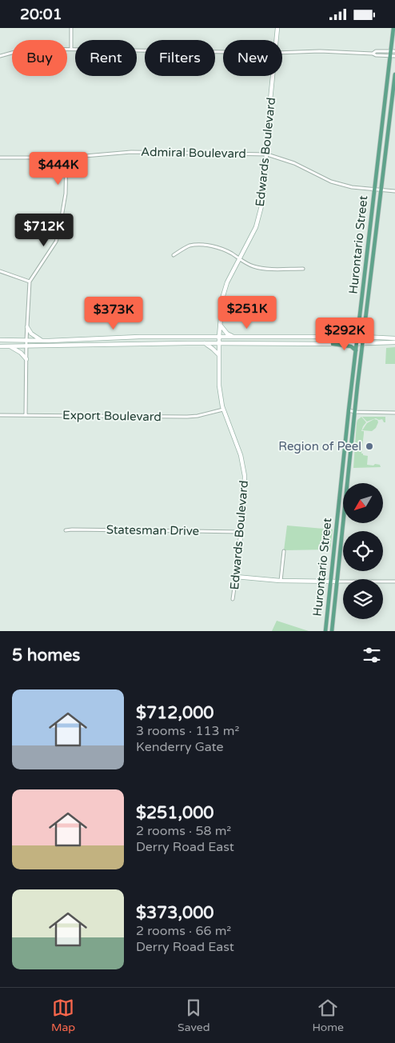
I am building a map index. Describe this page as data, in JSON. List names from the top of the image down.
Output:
{
  "streets": {
    "main road": ["Edwards Boulevard", "Hurontario Street"],
    "street": ["Admiral Boulevard", "Export Boulevard", "Statesman Drive"]
  },
  "crossings": [
    ["Edwards Boulevard", "Admiral Boulevard"],
    ["Edwards Boulevard", "Export Boulevard"],
    ["Edwards Boulevard", "Statesman Drive"],
    ["Admiral Boulevard", "Hurontario Street"]
  ],
  "places": ["Region of Peel"],
  "north": "bottom left",
  "page": {
    "status": "20:01",
    "chip": [
      "Buy",
      "Rent",
      "Filters",
      "New"
    ],
    "price": [
      "$444K",
      "$712K",
      "$251K",
      "$373K",
      "$292K"
    ],
    "heading": "5 homes",
    "list": [
      {
        "name": "$712,000",
        "note": "3 rooms · 113 m² · Kenderry Gate"
      },
      {
        "name": "$251,000",
        "note": "2 rooms · 58 m² · Derry Road East"
      },
      {
        "name": "$373,000",
        "note": "2 rooms · 66 m² · Derry Road East"
      }
    ],
    "tabs": ["Map", "Saved", "Home"]
  }
}
